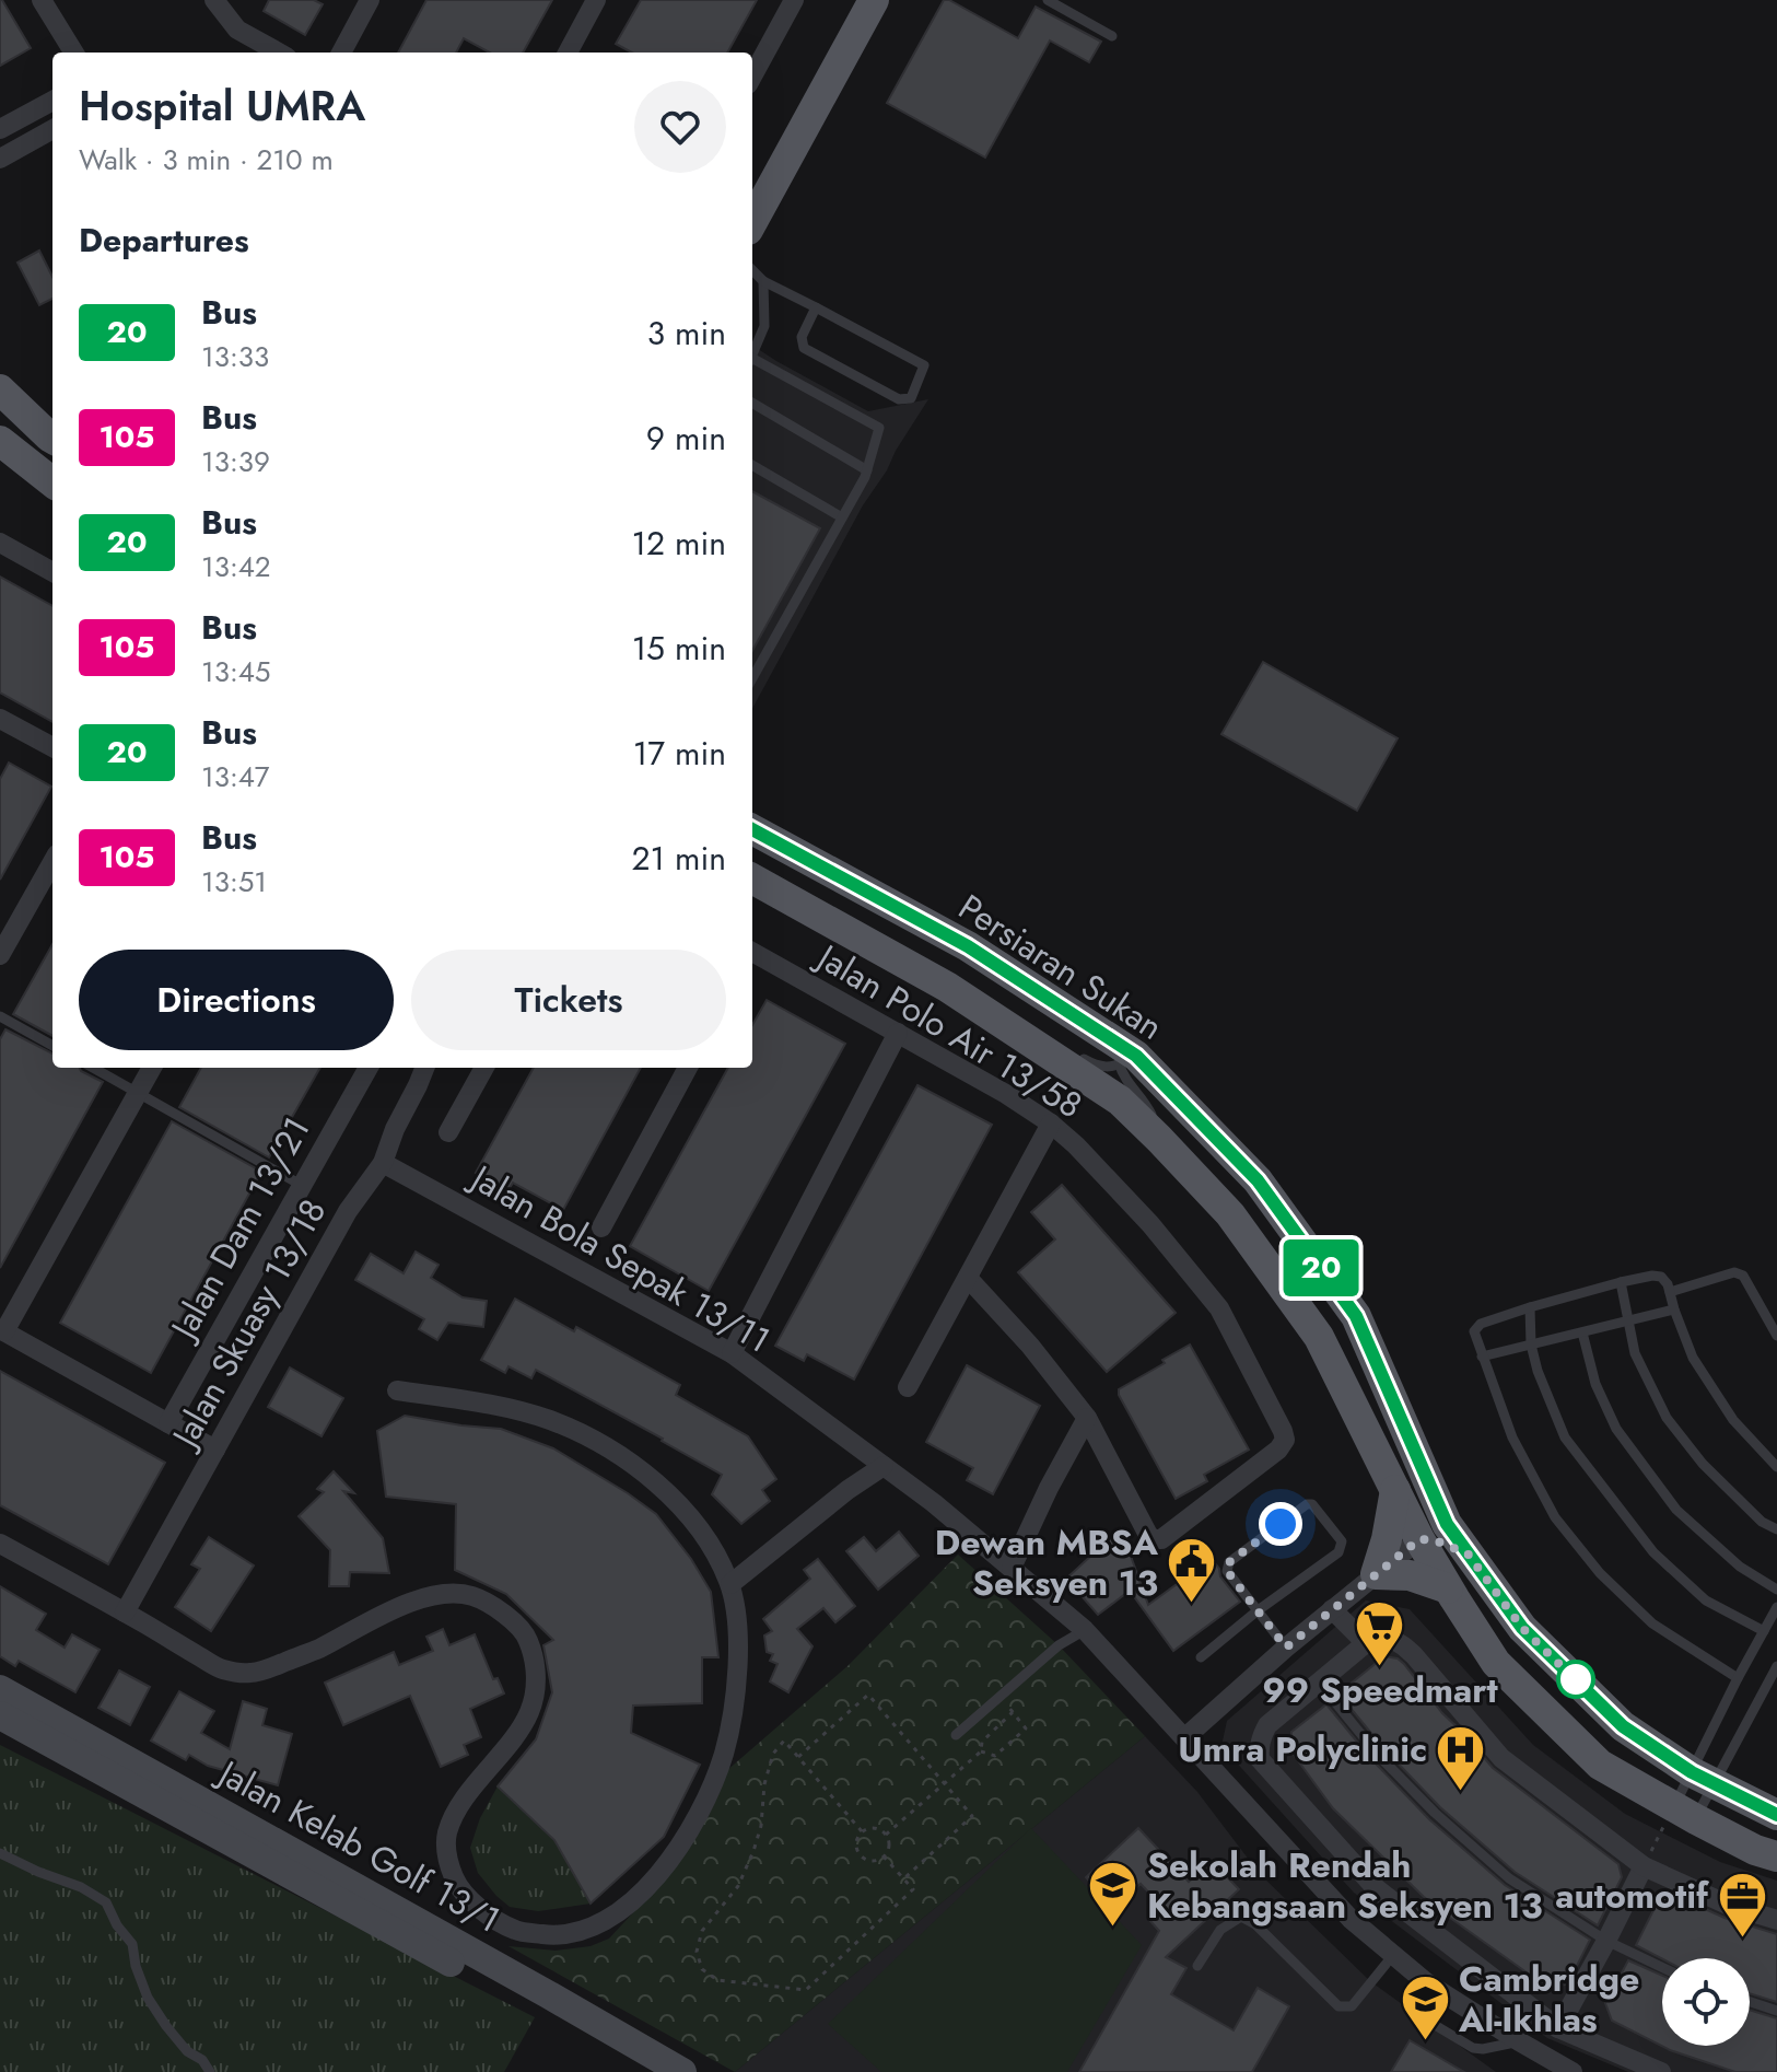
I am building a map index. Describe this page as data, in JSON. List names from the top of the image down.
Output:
{
  "streets": {
    "main road": ["Persiaran Sukan"],
    "street": [
      "Jalan Polo Air 13/58",
      "Jalan Dam 13/21",
      "Jalan Bola Sepak 13/11",
      "Jalan Skuasy 13/18",
      "Jalan Kelab Golf 13/1"
    ]
  },
  "crossings": [
    ["Jalan Bola Sepak 13/11", "Jalan Skuasy 13/18"]
  ],
  "places": {
    "public building": ["Dewan MBSA Seksyen 13"],
    "supermarket": ["99 Speedmart"],
    "hospital": ["Umra Polyclinic"],
    "school or university": ["Sekolah Rendah Kebangsaan Seksyen 13", "Cambridge Al-Ikhlas"],
    "office": ["automotif"]
  },
  "lines": ["bus line 20"],
  "page": {
    "on_map": "20",
    "heading": [
      ["Hospital UMRA", "Walk · 3 min · 210 m"],
      "Departures"
    ],
    "list": [
      {
        "mark": "20",
        "name": "Bus",
        "note": "13:33",
        "value": "3 min"
      },
      {
        "mark": "105",
        "name": "Bus",
        "note": "13:39",
        "value": "9 min"
      },
      {
        "mark": "20",
        "name": "Bus",
        "note": "13:42",
        "value": "12 min"
      },
      {
        "mark": "105",
        "name": "Bus",
        "note": "13:45",
        "value": "15 min"
      },
      {
        "mark": "20",
        "name": "Bus",
        "note": "13:47",
        "value": "17 min"
      },
      {
        "mark": "105",
        "name": "Bus",
        "note": "13:51",
        "value": "21 min"
      }
    ],
    "buttons": ["Directions", "Tickets"]
  }
}
